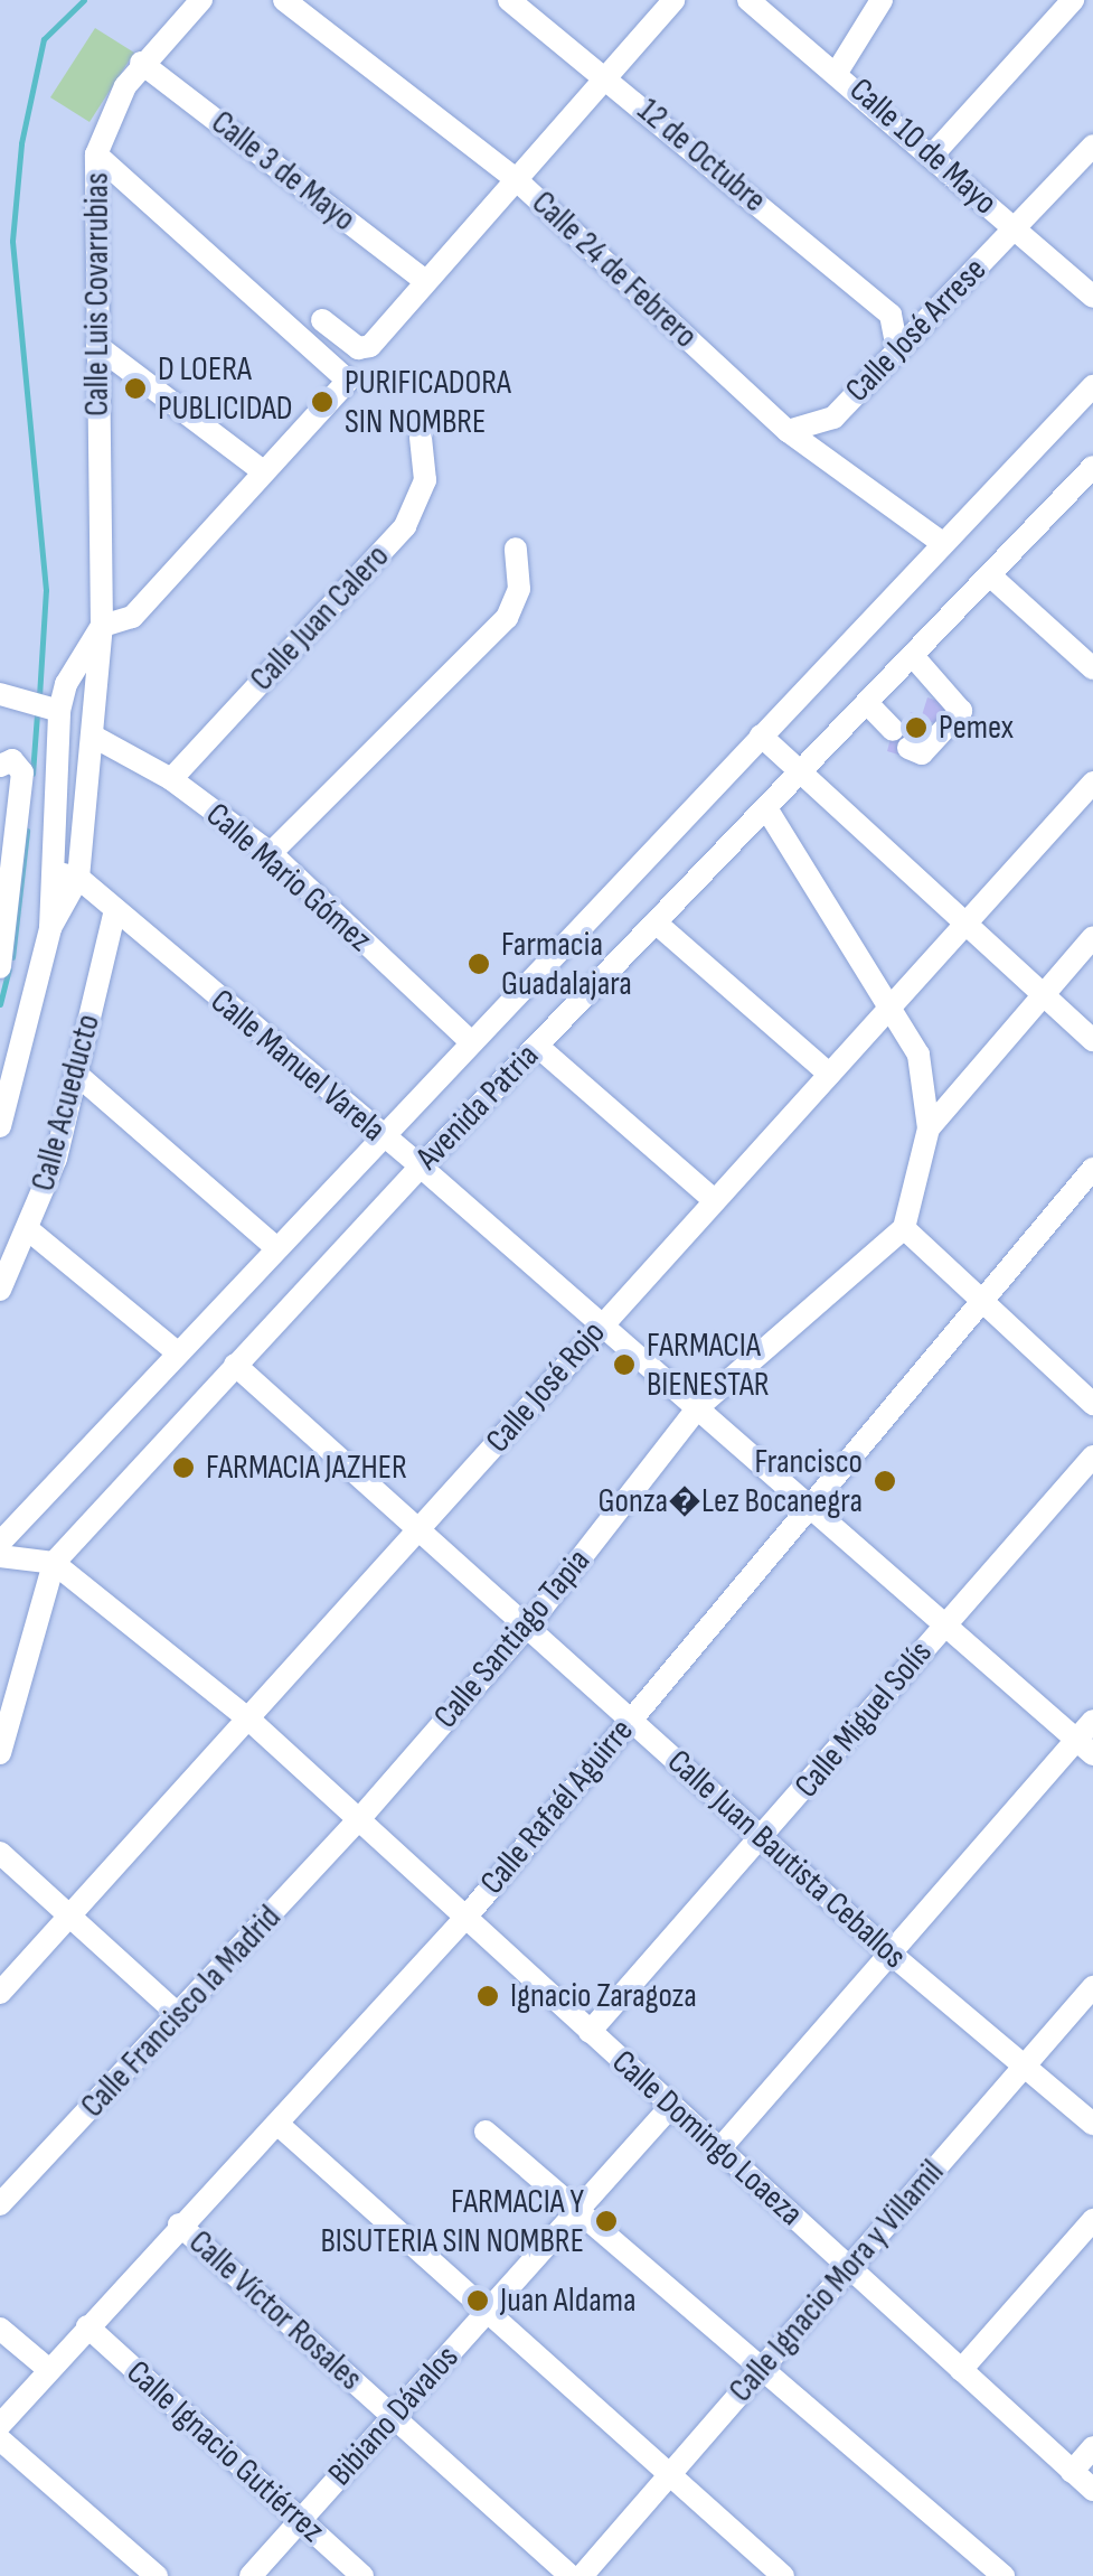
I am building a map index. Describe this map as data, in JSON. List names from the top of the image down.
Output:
{
  "streets": {
    "street": [
      "Calle 10 de Mayo",
      "12 de Octubre",
      "Calle 3 de Mayo",
      "Calle 24 de Febrero",
      "Calle Luis Covarrubias",
      "Calle José Arrese",
      "Calle Juan Calero",
      "Calle Mario Gómez",
      "Calle Manuel Varela",
      "Calle Acueducto",
      "Avenida Patria",
      "Calle José Rojo",
      "Calle Santiago Tapia",
      "Calle Miguel Solís",
      "Calle Rafaél Aguirre",
      "Calle Juan Bautista Ceballos",
      "Calle Francisco la Madrid",
      "Calle Domingo Loaeza",
      "Calle Ignacio Mora y Villamil",
      "Calle Víctor Rosales",
      "Bibiano Dávalos",
      "Calle Ignacio Gutiérrez"
    ]
  },
  "crossings": [
    ["Calle 10 de Mayo", "Calle José Arrese"],
    ["Calle 3 de Mayo", "Calle Luis Covarrubias"],
    ["Calle 24 de Febrero", "Calle José Arrese"],
    ["Calle 24 de Febrero", "Avenida Patria"],
    ["Calle Luis Covarrubias", "Calle Mario Gómez"],
    ["Calle Luis Covarrubias", "Calle Manuel Varela"],
    ["Calle Juan Calero", "Calle Mario Gómez"],
    ["Calle Mario Gómez", "Avenida Patria"],
    ["Calle Manuel Varela", "Calle Acueducto"],
    ["Calle Manuel Varela", "Avenida Patria"],
    ["Calle Manuel Varela", "Calle José Rojo"],
    ["Calle Manuel Varela", "Calle Santiago Tapia"],
    ["Calle Manuel Varela", "Calle Miguel Solís"],
    ["Calle Manuel Varela", "Calle Rafaél Aguirre"],
    ["Avenida Patria", "Calle Juan Bautista Ceballos"],
    ["Avenida Patria", "Calle Domingo Loaeza"],
    ["Calle José Rojo", "Calle Juan Bautista Ceballos"],
    ["Calle José Rojo", "Calle Domingo Loaeza"],
    ["Calle Santiago Tapia", "Calle Juan Bautista Ceballos"],
    ["Calle Santiago Tapia", "Calle Francisco la Madrid"],
    ["Calle Santiago Tapia", "Calle Domingo Loaeza"],
    ["Calle Miguel Solís", "Calle Juan Bautista Ceballos"],
    ["Calle Miguel Solís", "Calle Domingo Loaeza"],
    ["Calle Rafaél Aguirre", "Calle Juan Bautista Ceballos"],
    ["Calle Rafaél Aguirre", "Calle Domingo Loaeza"],
    ["Calle Rafaél Aguirre", "Calle Víctor Rosales"],
    ["Calle Rafaél Aguirre", "Calle Ignacio Gutiérrez"],
    ["Calle Juan Bautista Ceballos", "Calle Ignacio Mora y Villamil"],
    ["Calle Francisco la Madrid", "Calle Domingo Loaeza"],
    ["Calle Domingo Loaeza", "Calle Ignacio Mora y Villamil"],
    ["Calle Domingo Loaeza", "Bibiano Dávalos"],
    ["Calle Víctor Rosales", "Bibiano Dávalos"],
    ["Bibiano Dávalos", "Calle Ignacio Gutiérrez"]
  ],
  "places": [
    "D LOERA PUBLICIDAD",
    "PURIFICADORA SIN NOMBRE",
    "Pemex",
    "Farmacia Guadalajara",
    "FARMACIA BIENESTAR",
    "FARMACIA JAZHER",
    "Francisco Gonza�Lez Bocanegra",
    "Ignacio Zaragoza",
    "FARMACIA Y BISUTERIA SIN NOMBRE",
    "Juan Aldama"
  ]
}
